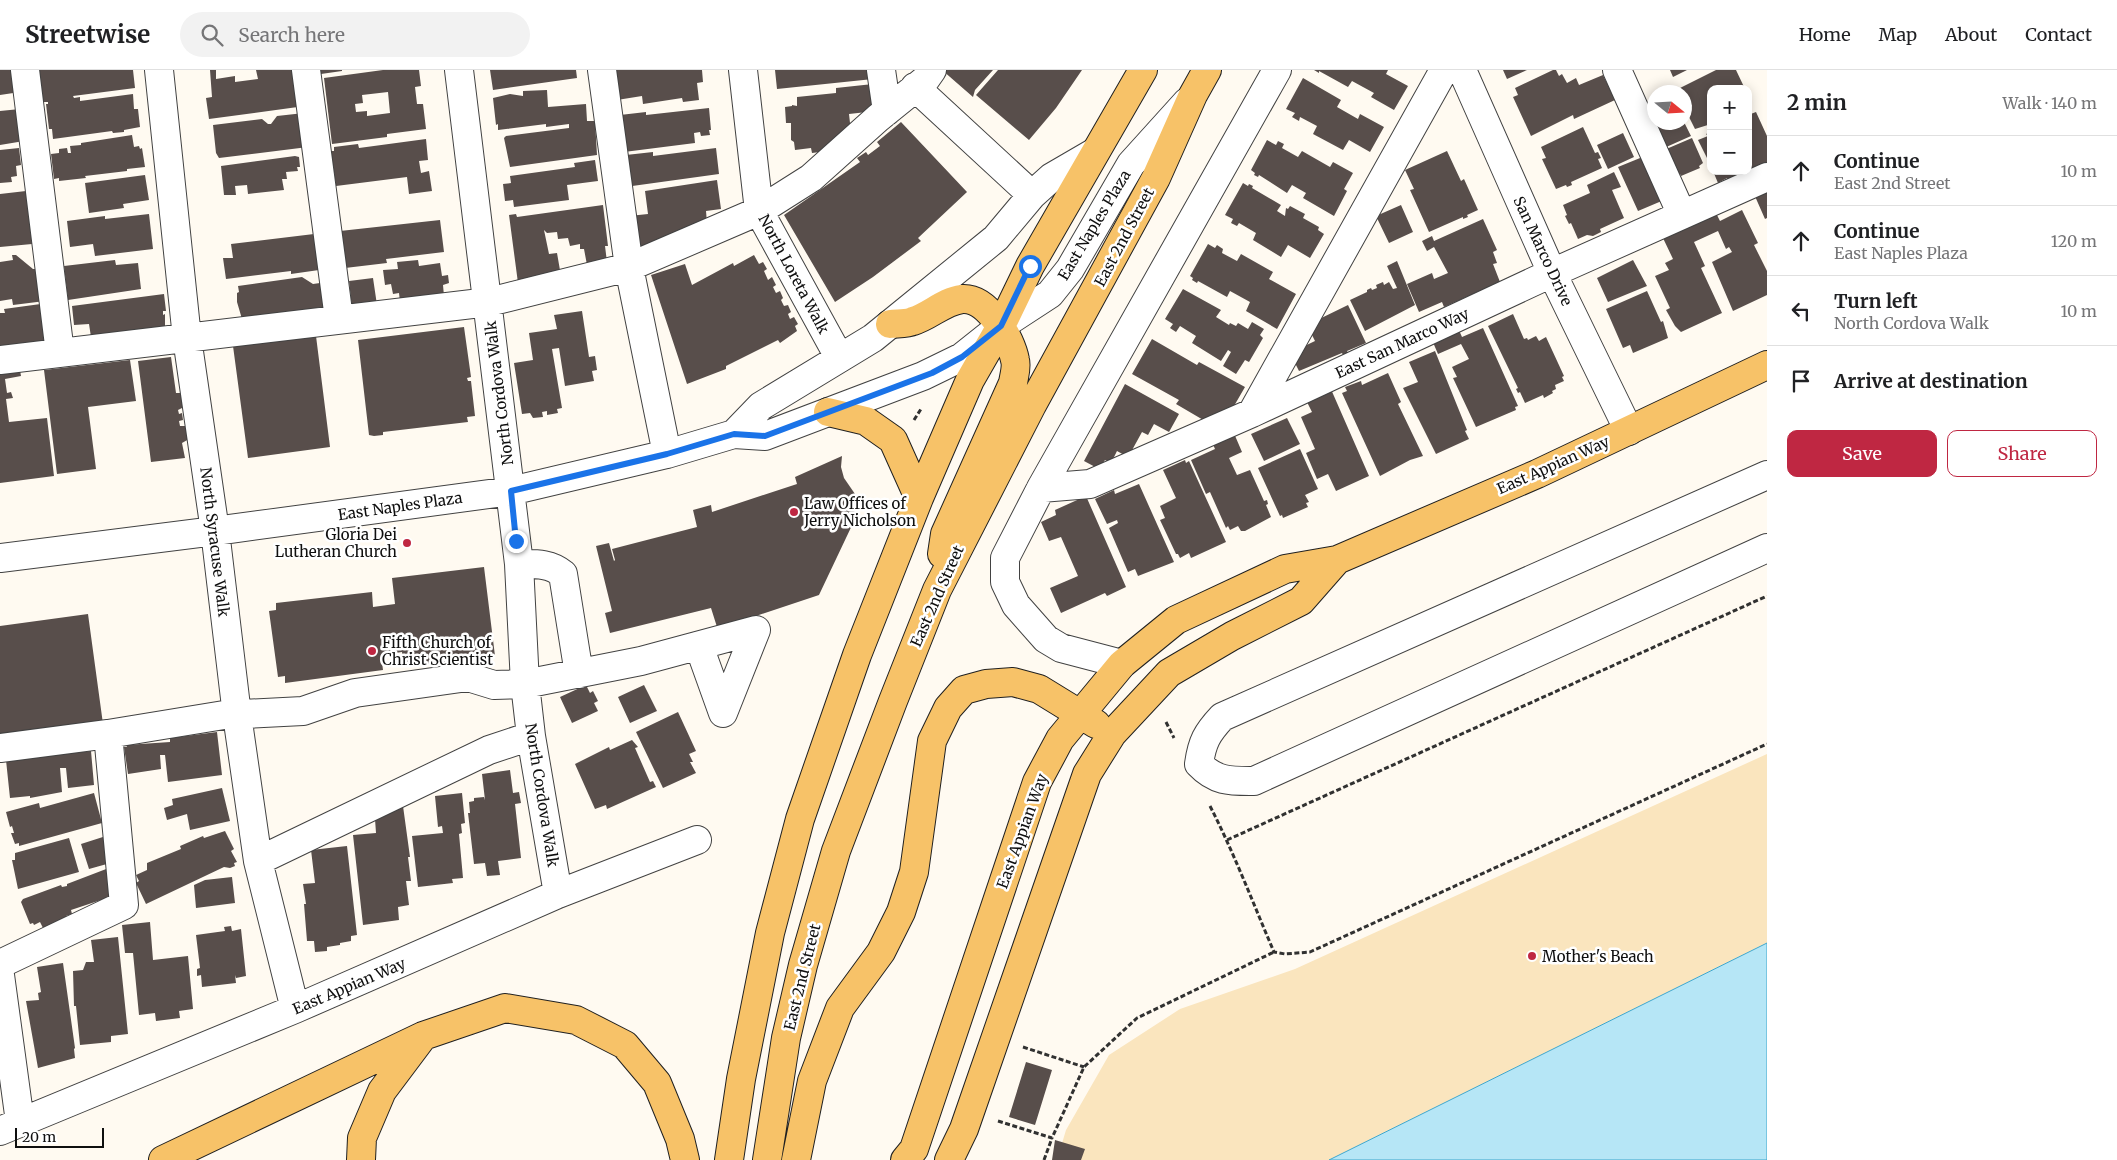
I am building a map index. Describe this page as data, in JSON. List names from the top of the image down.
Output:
{
  "streets": {
    "main road": ["East 2nd Street", "East Appian Way"],
    "street": [
      "East Naples Plaza",
      "San Marco Drive",
      "North Loreta Walk",
      "East San Marco Way",
      "North Cordova Walk",
      "North Syracuse Walk"
    ]
  },
  "crossings": [
    ["East Naples Plaza", "East 2nd Street"],
    ["East Naples Plaza", "North Loreta Walk"],
    ["East Naples Plaza", "North Cordova Walk"],
    ["East Naples Plaza", "North Syracuse Walk"],
    ["San Marco Drive", "East San Marco Way"],
    ["San Marco Drive", "East Appian Way"],
    ["North Cordova Walk", "East Appian Way"],
    ["East Appian Way", "North Syracuse Walk"]
  ],
  "places": [
    "Law Offices of Jerry Nicholson",
    "Gloria Dei Lutheran Church",
    "Fifth Church of Christ Scientist",
    "Mother's Beach"
  ],
  "scale_bar": "20 m",
  "north": "right",
  "page": {
    "header": "Streetwise",
    "search": "Search here",
    "nav": [
      "Home",
      "Map",
      "About",
      "Contact"
    ],
    "heading": ["2 min", "Walk · 140 m"],
    "map_buttons": ["+", "−"],
    "list": [
      ["Continue", "East 2nd Street", "10 m"],
      ["Continue", "East Naples Plaza", "120 m"],
      ["Turn left", "North Cordova Walk", "10 m"],
      "Arrive at destination"
    ],
    "buttons": ["Save", "Share"],
    "scale": "20 m"
  }
}
